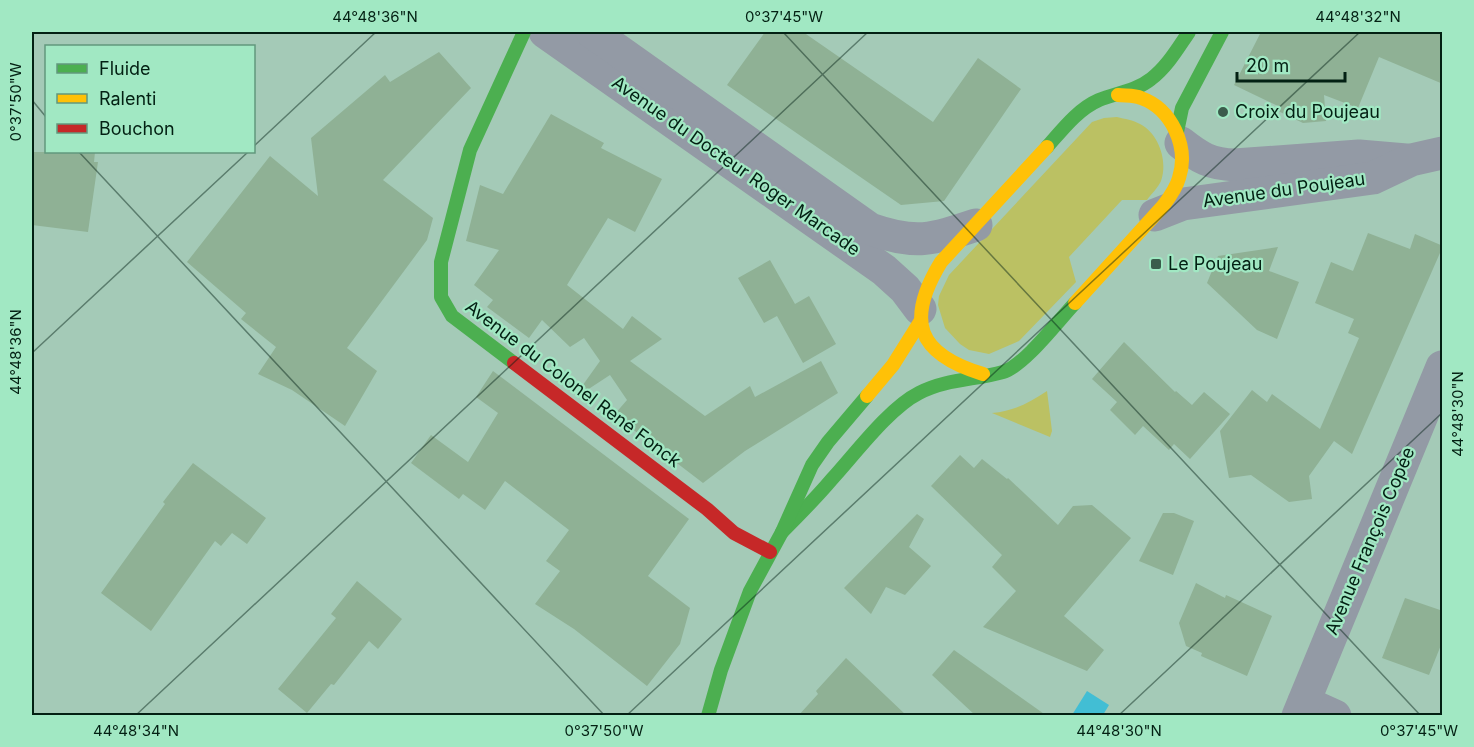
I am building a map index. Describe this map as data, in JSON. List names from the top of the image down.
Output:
{
  "streets": {
    "main road": ["Avenue du Colonel René Fonck"],
    "street": ["Avenue du Docteur Roger Marcade", "Avenue du Poujeau", "Avenue François Copée"]
  },
  "places": {
    "other": ["Croix du Poujeau"],
    "transit": ["Le Poujeau"]
  },
  "legend": ["Fluide", "Ralenti", "Bouchon"],
  "scale_bar": "20 m",
  "coordinates": [
    "44°48'36\"N",
    "0°37'45\"W",
    "44°48'32\"N",
    "0°37'50\"W",
    "44°48'30\"N",
    "44°48'34\"N"
  ]
}
